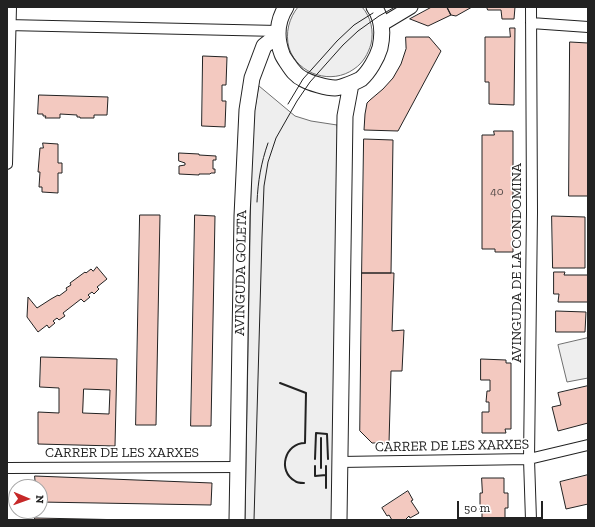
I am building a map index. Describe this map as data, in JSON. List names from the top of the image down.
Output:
{
  "streets": {
    "main road": ["AVINGUDA GOLETA"],
    "street": ["AVINGUDA DE LA CONDOMINA", "CARRER DE LES XARXES"]
  },
  "crossings": [
    ["AVINGUDA DE LA CONDOMINA", "CARRER DE LES XARXES"],
    ["AVINGUDA GOLETA", "CARRER DE LES XARXES"]
  ],
  "house_numbers": ["40"],
  "scale_bar": "50 m",
  "north": "right"
}
